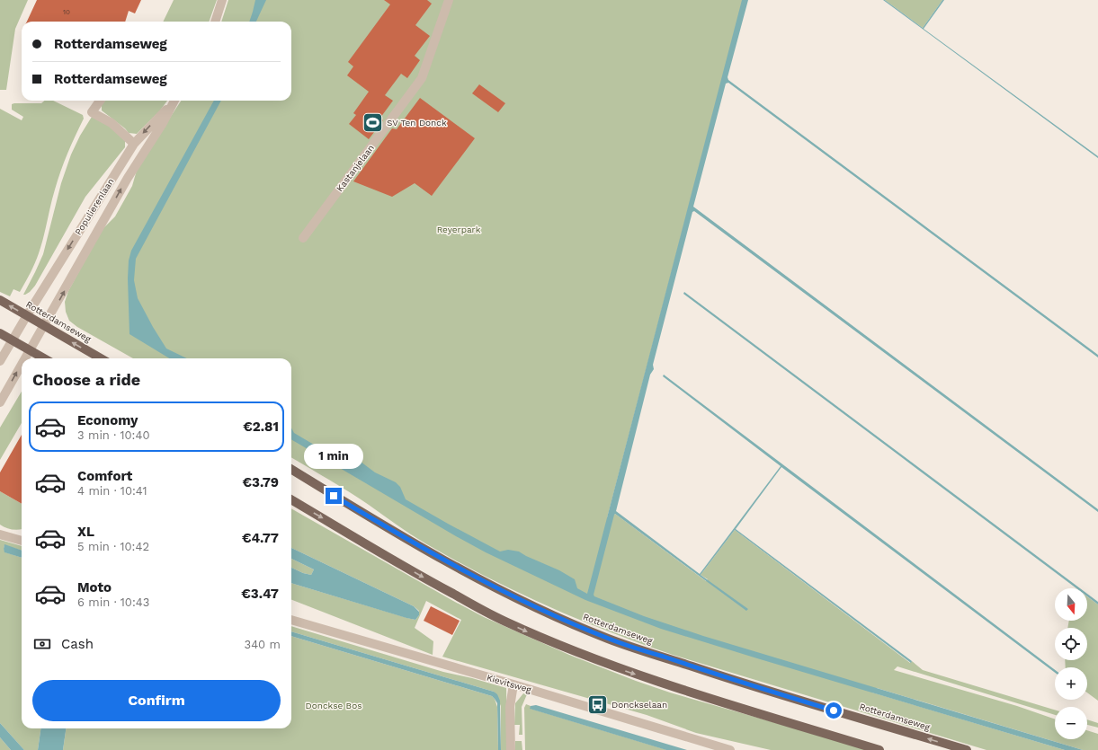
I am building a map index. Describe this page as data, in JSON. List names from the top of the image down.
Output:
{
  "streets": {
    "main road": ["Rotterdamseweg"],
    "street": ["Kastanjelaan", "Populierenlaan", "Kievitsweg"]
  },
  "crossings": [
    ["Populierenlaan", "Rotterdamseweg"]
  ],
  "parks": ["Reyerpark", "Donckse Bos"],
  "places": {
    "sports": ["SV Ten Donck"],
    "bus stop": ["Donckselaan"]
  },
  "house_numbers": ["10"],
  "north": "bottom",
  "page": {
    "banner": ["Rotterdamseweg", "Rotterdamseweg"],
    "heading": "Choose a ride",
    "list": [
      {
        "name": "Economy",
        "note": "3 min · 10:40",
        "value": "€2.81"
      },
      {
        "name": "Comfort",
        "note": "4 min · 10:41",
        "value": "€3.79"
      },
      {
        "name": "XL",
        "note": "5 min · 10:42",
        "value": "€4.77"
      },
      {
        "name": "Moto",
        "note": "6 min · 10:43",
        "value": "€3.47"
      }
    ],
    "bubble": "1 min",
    "map_buttons": ["+", "−"],
    "pay": ["Cash", "340 m"],
    "buttons": "Confirm"
  }
}
